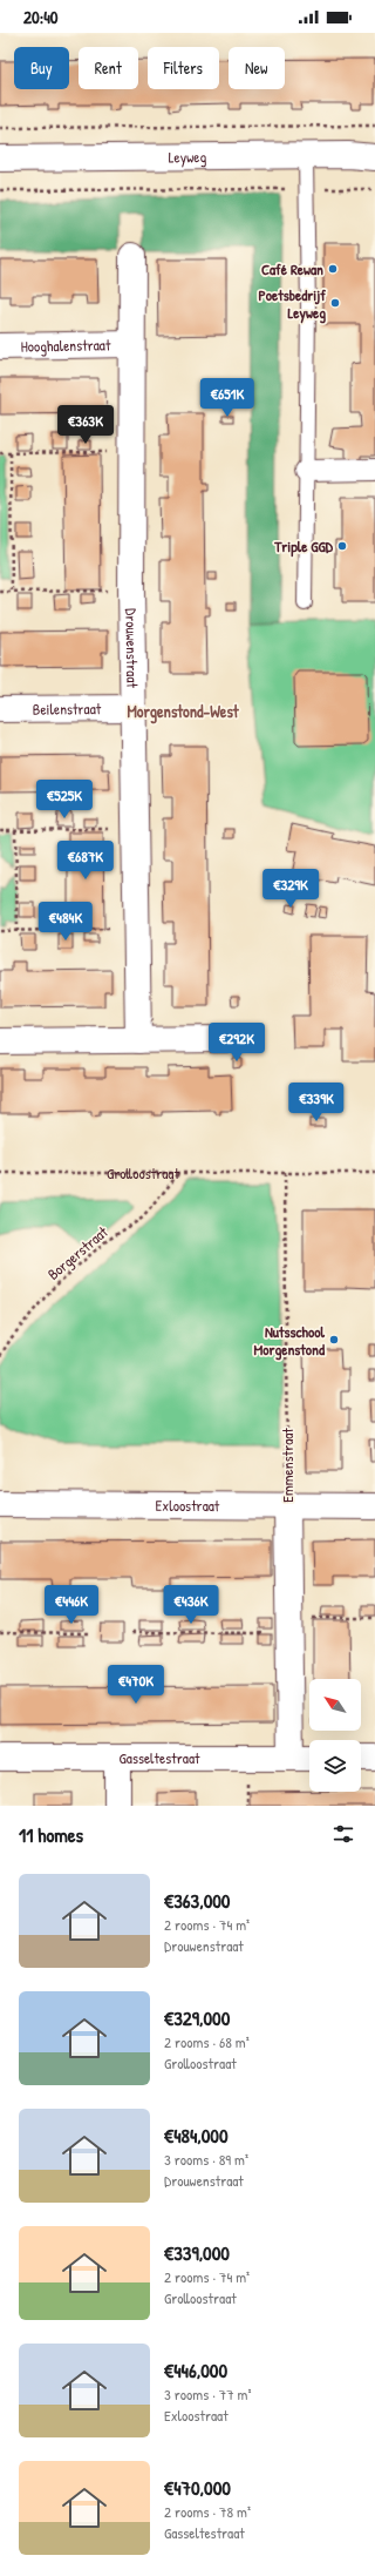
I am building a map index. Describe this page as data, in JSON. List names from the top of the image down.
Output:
{
  "streets": {
    "street": [
      "Leyweg",
      "Hooghalenstraat",
      "Drouwenstraat",
      "Beilenstraat",
      "Emmenstraat",
      "Exloostraat",
      "Gasseltestraat"
    ],
    "path": ["Grolloostraat", "Borgerstraat"]
  },
  "crossings": [
    ["Hooghalenstraat", "Drouwenstraat"],
    ["Drouwenstraat", "Beilenstraat"],
    ["Grolloostraat", "Borgerstraat"],
    ["Grolloostraat", "Emmenstraat"],
    ["Emmenstraat", "Exloostraat"],
    ["Emmenstraat", "Gasseltestraat"]
  ],
  "districts": ["Morgenstond-West"],
  "places": [
    "Café Rewan",
    "Poetsbedrijf Leyweg",
    "Triple GGD",
    "Nutsschool Morgenstond"
  ],
  "north": "top left",
  "page": {
    "status": "20:40",
    "chip": [
      "Buy",
      "Rent",
      "Filters",
      "New"
    ],
    "price": [
      "€651K",
      "€363K",
      "€525K",
      "€687K",
      "€329K",
      "€484K",
      "€292K",
      "€339K",
      "€446K",
      "€436K",
      "€470K"
    ],
    "heading": "11 homes",
    "list": [
      {
        "name": "€363,000",
        "note": "2 rooms · 74 m² · Drouwenstraat"
      },
      {
        "name": "€329,000",
        "note": "2 rooms · 68 m² · Grolloostraat"
      },
      {
        "name": "€484,000",
        "note": "3 rooms · 89 m² · Drouwenstraat"
      },
      {
        "name": "€339,000",
        "note": "2 rooms · 74 m² · Grolloostraat"
      },
      {
        "name": "€446,000",
        "note": "3 rooms · 77 m² · Exloostraat"
      },
      {
        "name": "€470,000",
        "note": "2 rooms · 78 m² · Gasseltestraat"
      }
    ]
  }
}
